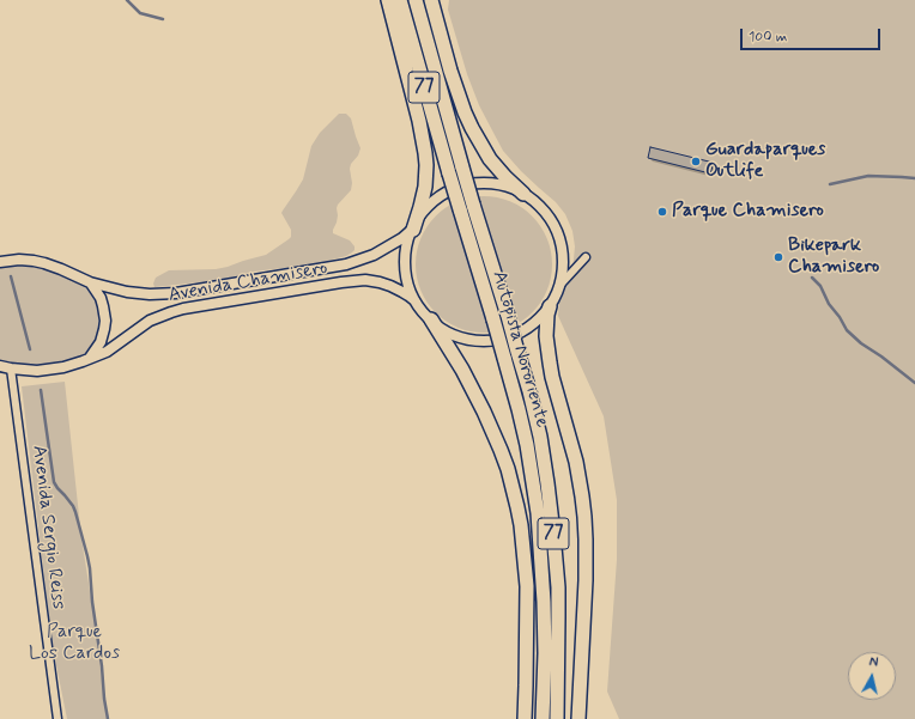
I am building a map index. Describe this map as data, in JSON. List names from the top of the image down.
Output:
{
  "streets": {
    "highway": ["77", "Autopista Nororiente"],
    "street": ["Avenida Chamisero", "Avenida Sergio Reiss"]
  },
  "crossings": [
    ["Avenida Chamisero", "Avenida Sergio Reiss"]
  ],
  "parks": ["Parque Los Cardos"],
  "places": ["Guardaparques Outlife", "Parque Chamisero", "Bikepark Chamisero"],
  "scale_bar": "100 m",
  "north": "top"
}
